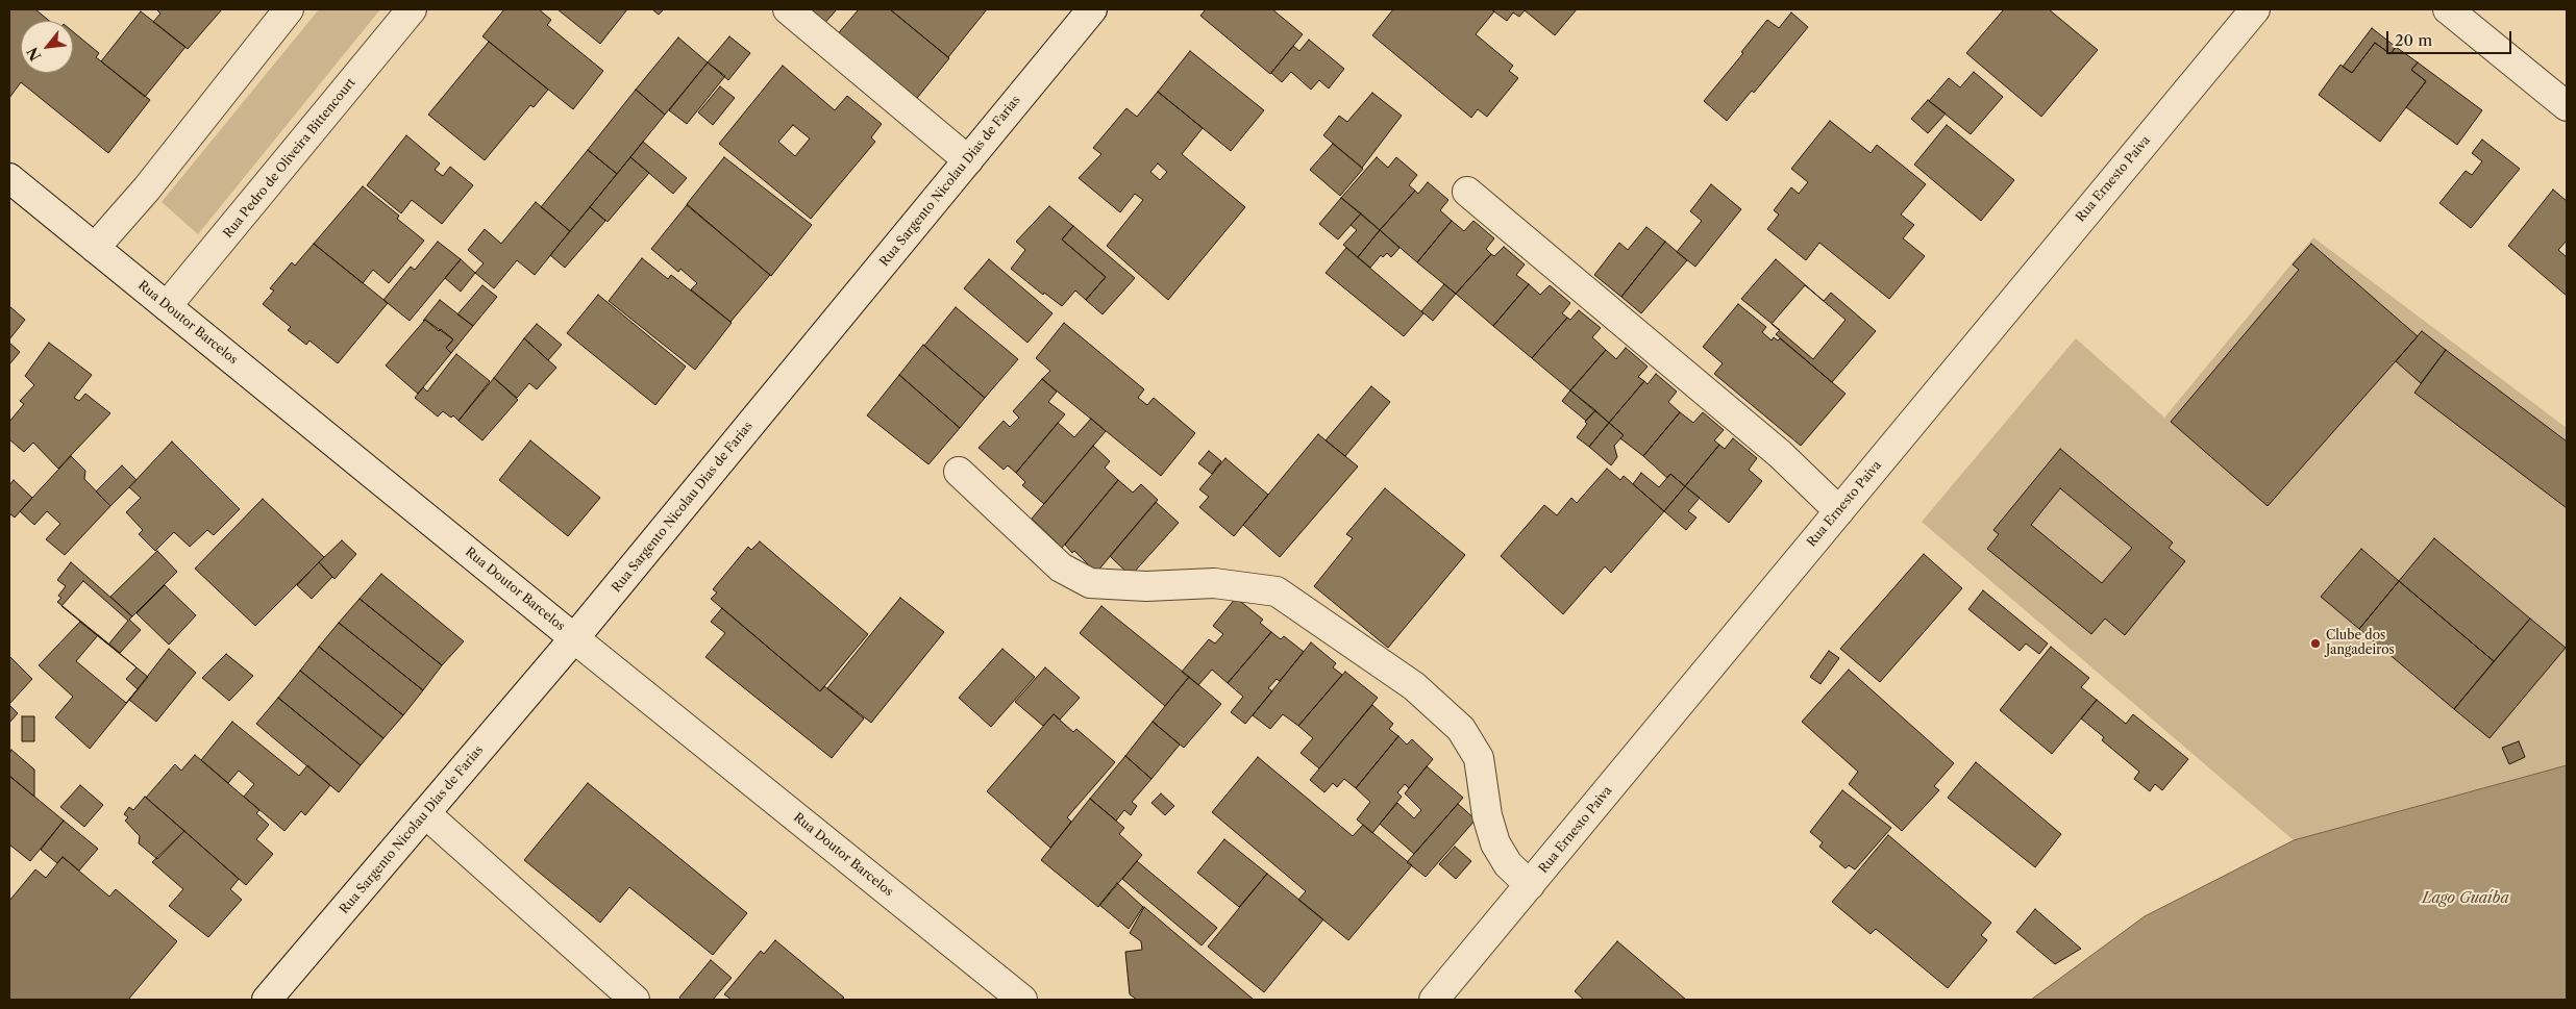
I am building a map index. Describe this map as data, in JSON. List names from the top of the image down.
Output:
{
  "streets": {
    "street": [
      "Rua Pedro de Oliveira Bittencourt",
      "Rua Ernesto Paiva",
      "Rua Sargento Nicolau Dias de Farias",
      "Rua Doutor Barcelos"
    ]
  },
  "crossings": [
    ["Rua Pedro de Oliveira Bittencourt", "Rua Doutor Barcelos"],
    ["Rua Sargento Nicolau Dias de Farias", "Rua Doutor Barcelos"]
  ],
  "water": ["Lago Guaíba"],
  "places": ["Clube dos Jangadeiros"],
  "scale_bar": "20 m",
  "north": "bottom left"
}
